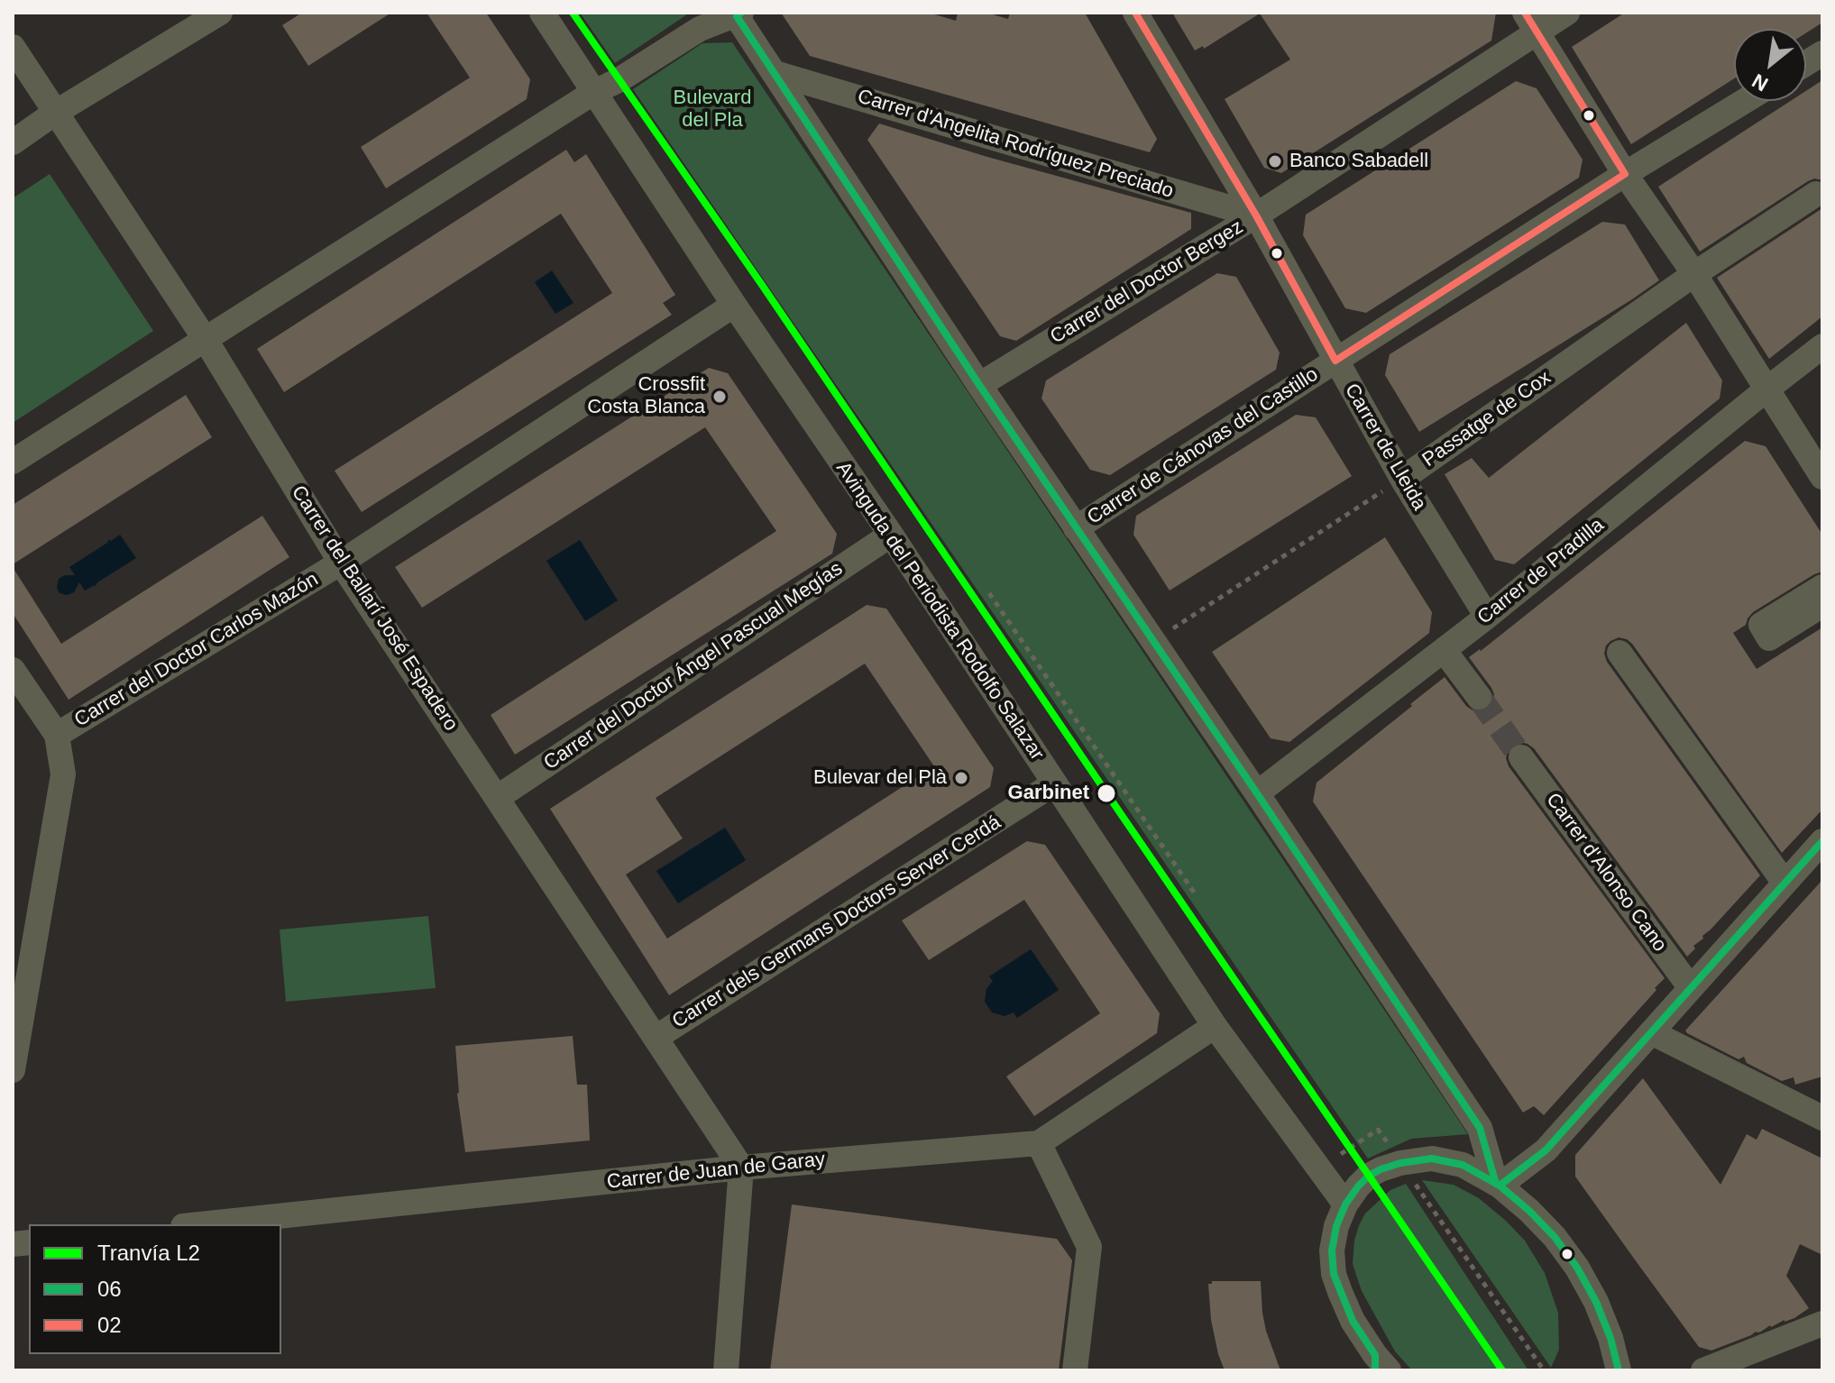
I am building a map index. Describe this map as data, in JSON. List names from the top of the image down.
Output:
{
  "streets": {
    "street": [
      "Carrer d'Angelita Rodríguez Preciado",
      "Carrer del Doctor Bergez",
      "Passatge de Cox",
      "Carrer de Cánovas del Castillo",
      "Carrer de Lleida",
      "Carrer de Pradilla",
      "Carrer del Ballarí José Espadero",
      "Avinguda del Periodista Rodolfo Salazar",
      "Carrer del Doctor Carlos Mazón",
      "Carrer del Doctor Ángel Pascual Megías",
      "Carrer d'Alonso Cano",
      "Carrer dels Germans Doctors Server Cerdá",
      "Carrer de Juan de Garay"
    ]
  },
  "crossings": [
    ["Carrer d'Angelita Rodríguez Preciado", "Carrer del Doctor Bergez"],
    ["Carrer d'Angelita Rodríguez Preciado", "Carrer de Lleida"],
    ["Carrer del Doctor Bergez", "Carrer de Lleida"],
    ["Passatge de Cox", "Carrer de Lleida"],
    ["Carrer de Cánovas del Castillo", "Carrer de Lleida"],
    ["Carrer de Lleida", "Carrer de Pradilla"],
    ["Carrer del Ballarí José Espadero", "Carrer del Doctor Carlos Mazón"],
    ["Carrer del Ballarí José Espadero", "Carrer del Doctor Ángel Pascual Megías"],
    ["Carrer del Ballarí José Espadero", "Carrer dels Germans Doctors Server Cerdá"],
    ["Carrer del Ballarí José Espadero", "Carrer de Juan de Garay"],
    ["Avinguda del Periodista Rodolfo Salazar", "Carrer del Doctor Carlos Mazón"],
    ["Avinguda del Periodista Rodolfo Salazar", "Carrer del Doctor Ángel Pascual Megías"],
    ["Avinguda del Periodista Rodolfo Salazar", "Carrer dels Germans Doctors Server Cerdá"],
    ["Avinguda del Periodista Rodolfo Salazar", "Carrer de Juan de Garay"]
  ],
  "parks": ["Bulevard del Pla"],
  "places": [
    "Banco Sabadell",
    "Crossfit Costa Blanca",
    "Bulevar del Plà",
    "Garbinet"
  ],
  "lines": ["tram line L2", "transit line 06", "transit line 02"],
  "legend": ["Tranvía L2", "06", "02"],
  "north": "bottom left"
}
